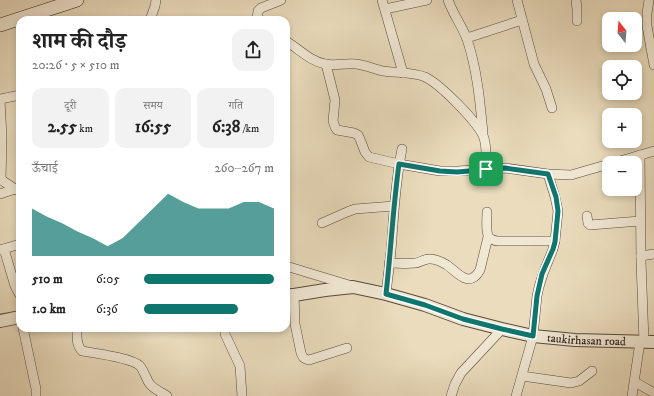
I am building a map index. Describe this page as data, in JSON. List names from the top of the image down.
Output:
{
  "streets": {
    "street": ["taukirhasan road"]
  },
  "north": "top",
  "page": {
    "map_buttons": ["+", "−"],
    "heading": ["शाम की दौड़", "20:26 · 5 × 510 m"],
    "stats": [
      ["दूरी", "2.55 km"],
      ["समय", "16:55"],
      ["गति", "6:38 /km"]
    ],
    "chart": ["ऊँचाई", "260–267 m"],
    "list": [
      {
        "name": "510 m",
        "note": "6:05"
      },
      {
        "name": "1.0 km",
        "note": "6:36"
      }
    ]
  }
}
